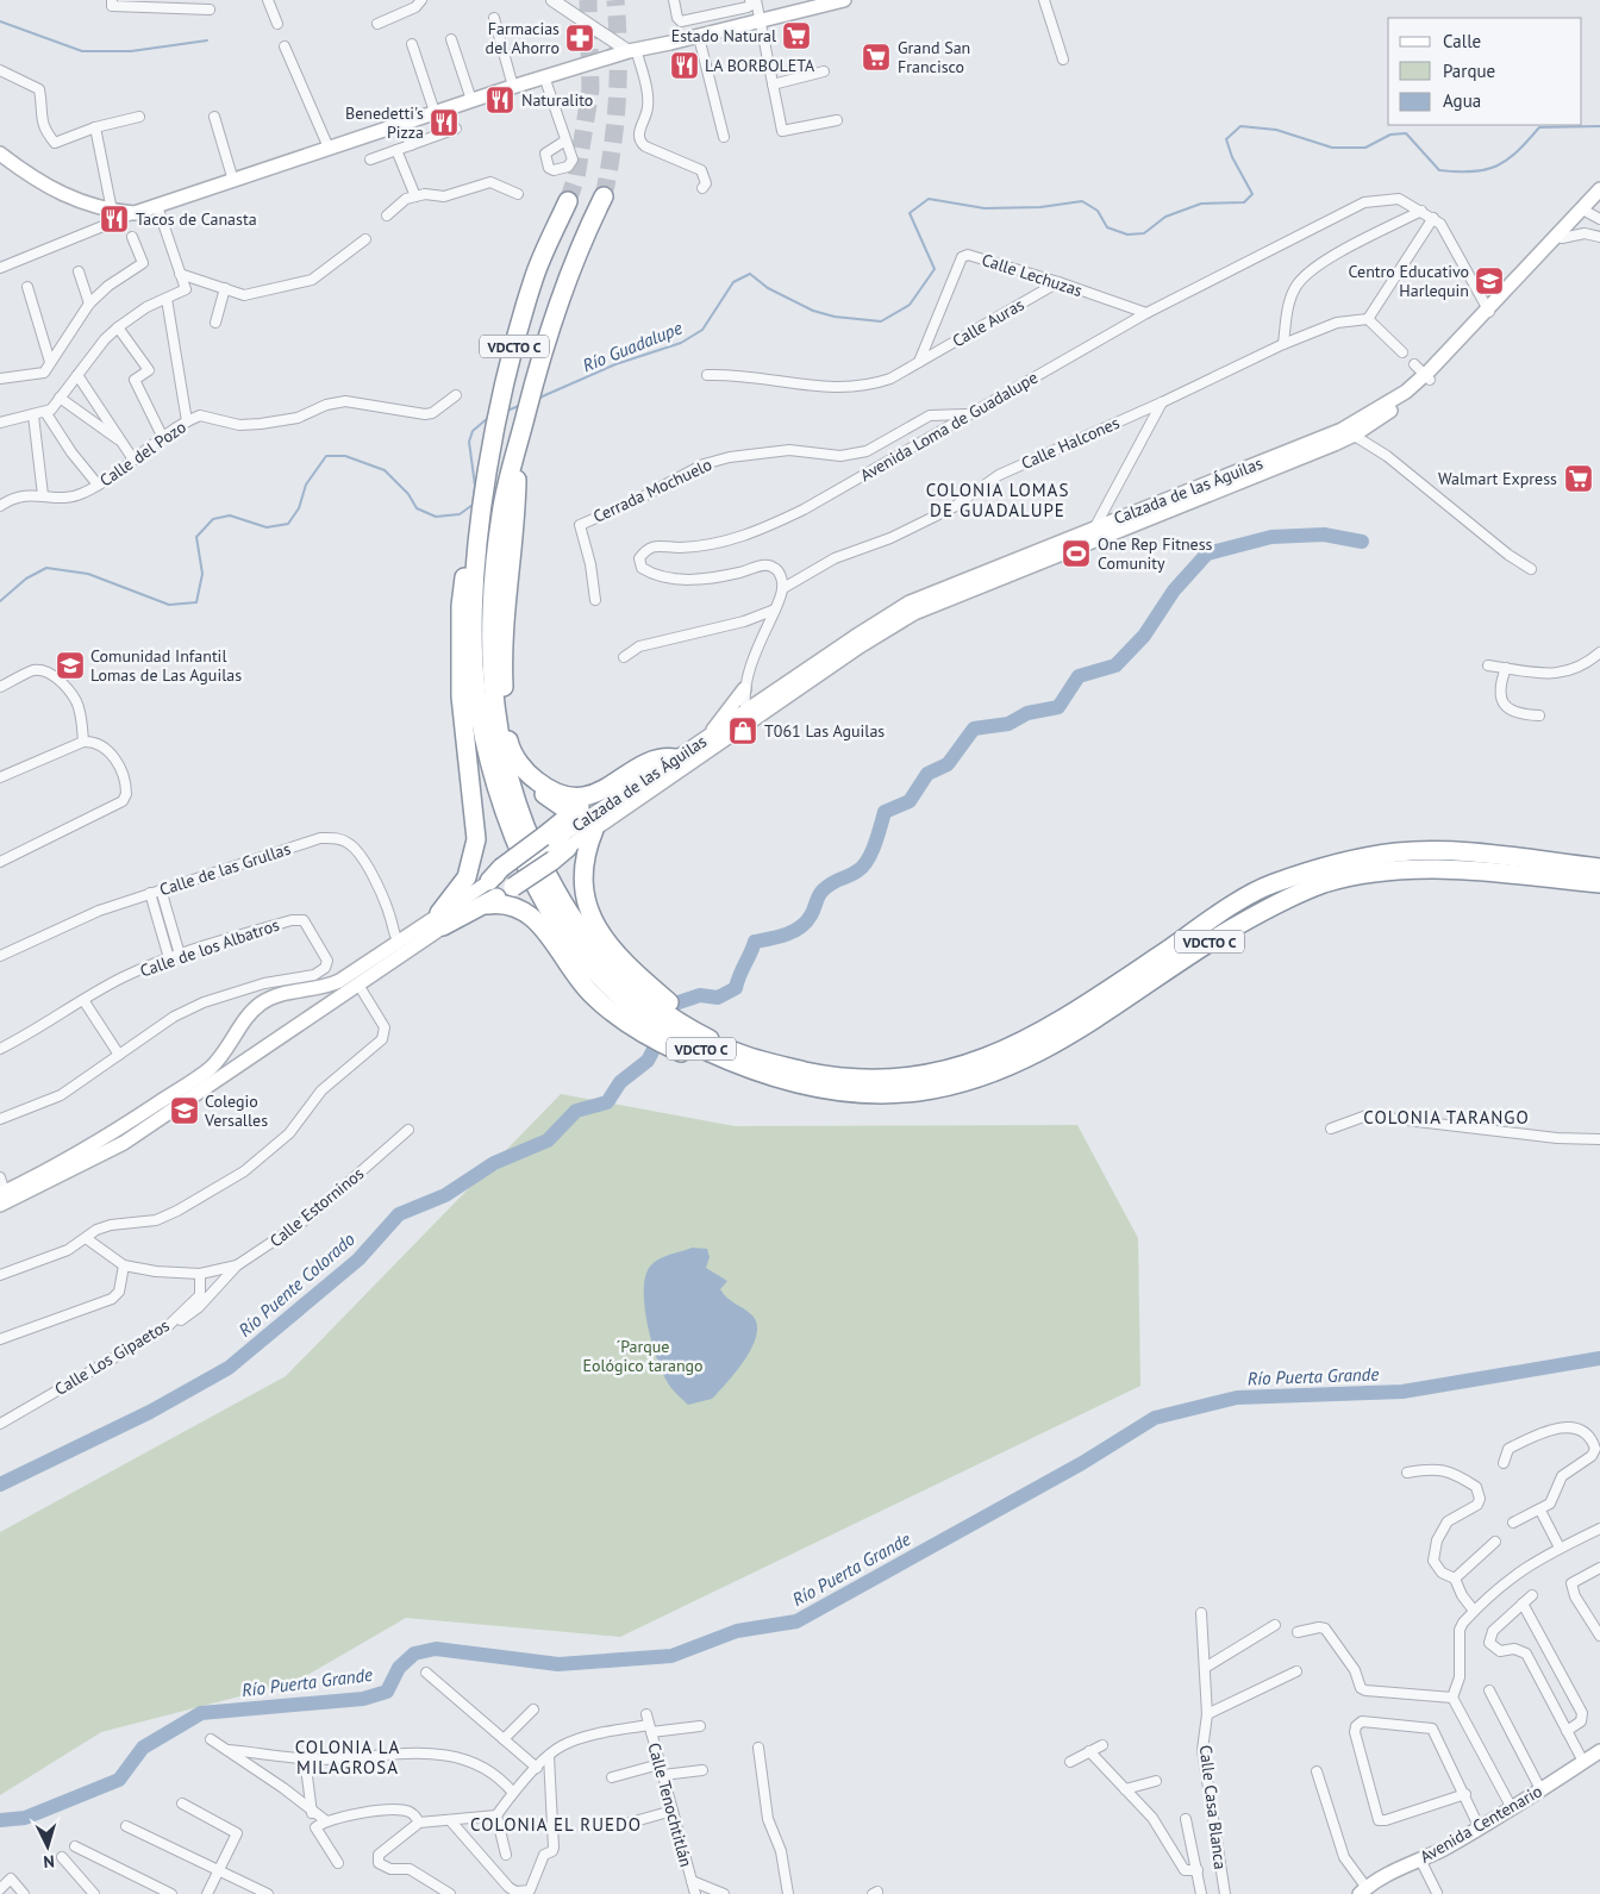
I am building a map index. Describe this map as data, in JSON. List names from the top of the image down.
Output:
{
  "streets": {
    "highway": ["VDCTO C"],
    "main road": ["Calzada de las Águilas", "Avenida Centenario"],
    "street": [
      "Calle Lechuzas",
      "Calle Auras",
      "Avenida Loma de Guadalupe",
      "Calle Halcones",
      "Calle del Pozo",
      "Cerrada Mochuelo",
      "Calle de las Grullas",
      "Calle de los Albatros",
      "Calle Estorninos",
      "Calle Los Gipaetos",
      "Calle Tenochtitlán",
      "Calle Casa Blanca"
    ]
  },
  "crossings": [
    ["Calle Lechuzas", "Calle Auras"],
    ["Calle Lechuzas", "Avenida Loma de Guadalupe"],
    ["Avenida Loma de Guadalupe", "Calle Halcones"],
    ["Avenida Loma de Guadalupe", "Cerrada Mochuelo"],
    ["Avenida Loma de Guadalupe", "Calzada de las Águilas"],
    ["Calle Estorninos", "Calle Los Gipaetos"]
  ],
  "districts": [
    "COLONIA LOMAS DE GUADALUPE",
    "COLONIA TARANGO",
    "COLONIA LA MILAGROSA",
    "COLONIA EL RUEDO"
  ],
  "water": ["Río Guadalupe", "Río Puente Colorado", "Río Puerta Grande"],
  "parks": ["´Parque Eológico tarango"],
  "places": {
    "supermarket": ["Estado Natural", "Grand San Francisco", "Walmart Express"],
    "pharmacy": ["Farmacias del Ahorro"],
    "restaurant": [
      "LA BORBOLETA",
      "Naturalito",
      "Benedetti's Pizza",
      "Tacos de Canasta"
    ],
    "school or university": ["Centro Educativo Harlequin", "Comunidad Infantil Lomas de Las Aguilas", "Colegio Versalles"],
    "sports": ["One Rep Fitness Comunity"],
    "shop": ["T061 Las Aguilas"]
  },
  "legend": ["Calle", "Parque", "Agua"],
  "north": "bottom"
}
